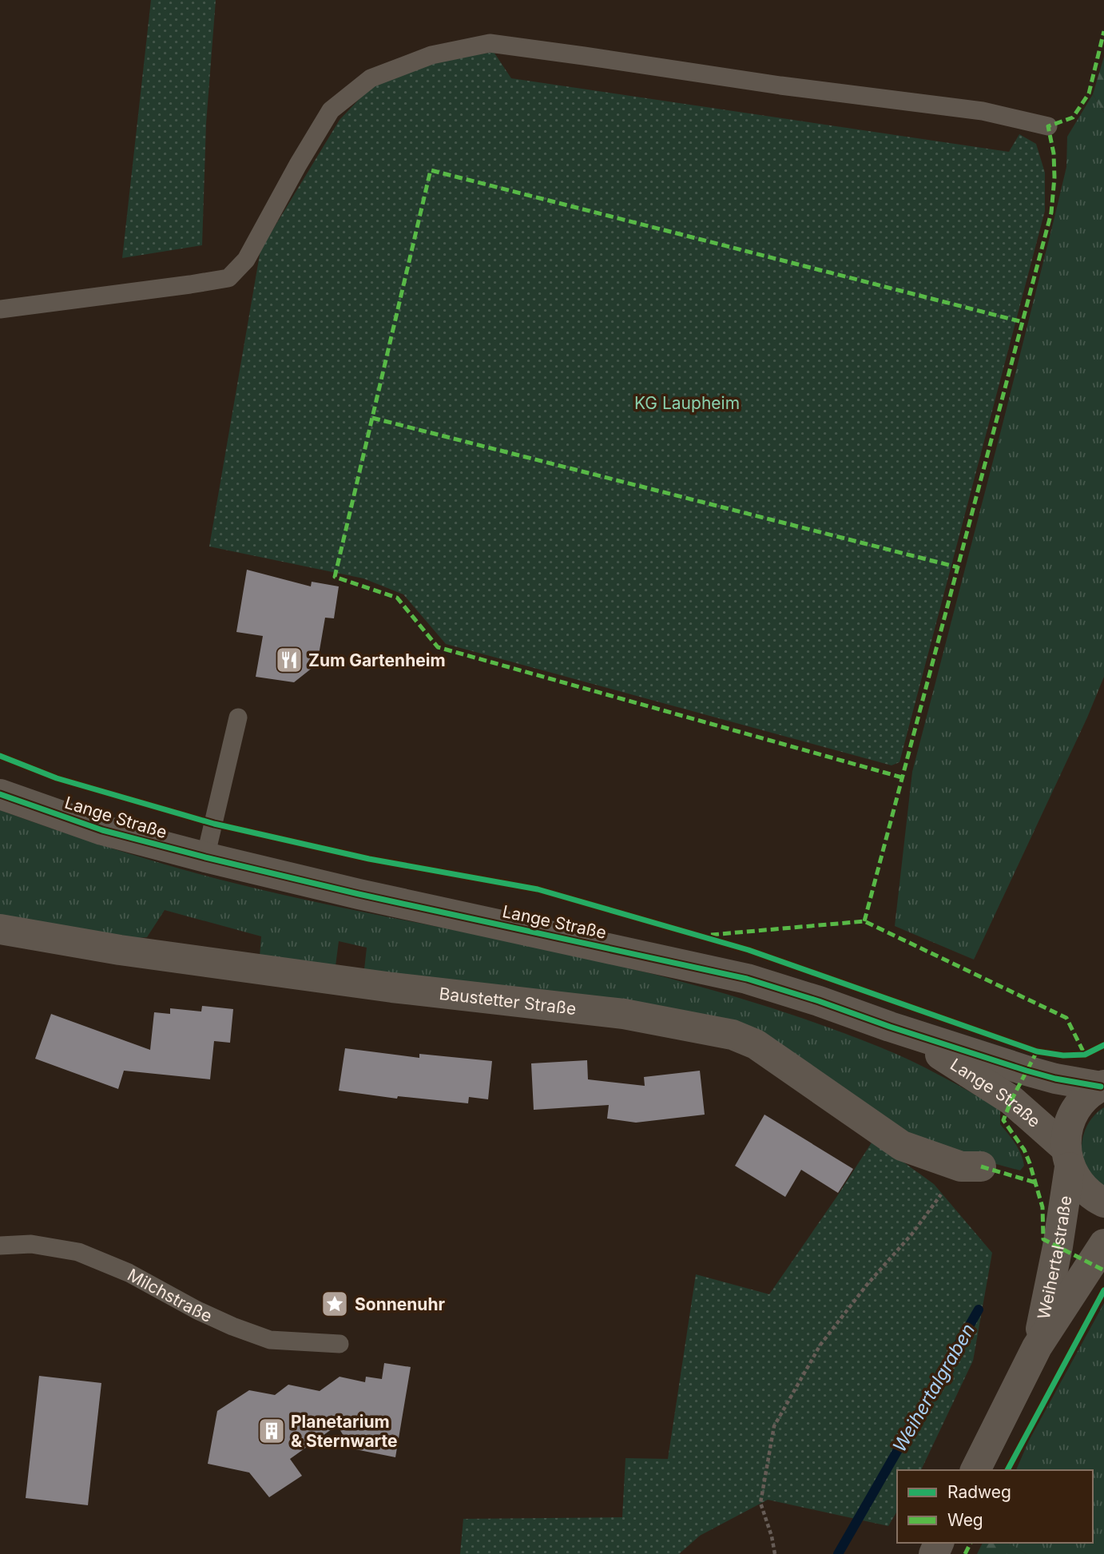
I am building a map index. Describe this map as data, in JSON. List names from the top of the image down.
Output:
{
  "streets": {
    "street": ["Lange Straße", "Baustetter Straße", "Weihertalstraße"],
    "lane": ["Milchstraße"]
  },
  "crossings": [
    ["Lange Straße", "Weihertalstraße"]
  ],
  "water": ["Weihertalgraben"],
  "parks": ["KG Laupheim"],
  "places": {
    "restaurant": ["Zum Gartenheim"],
    "place": ["Sonnenuhr"],
    "building": ["Planetarium & Sternwarte"]
  },
  "legend": ["Radweg", "Weg"]
}
